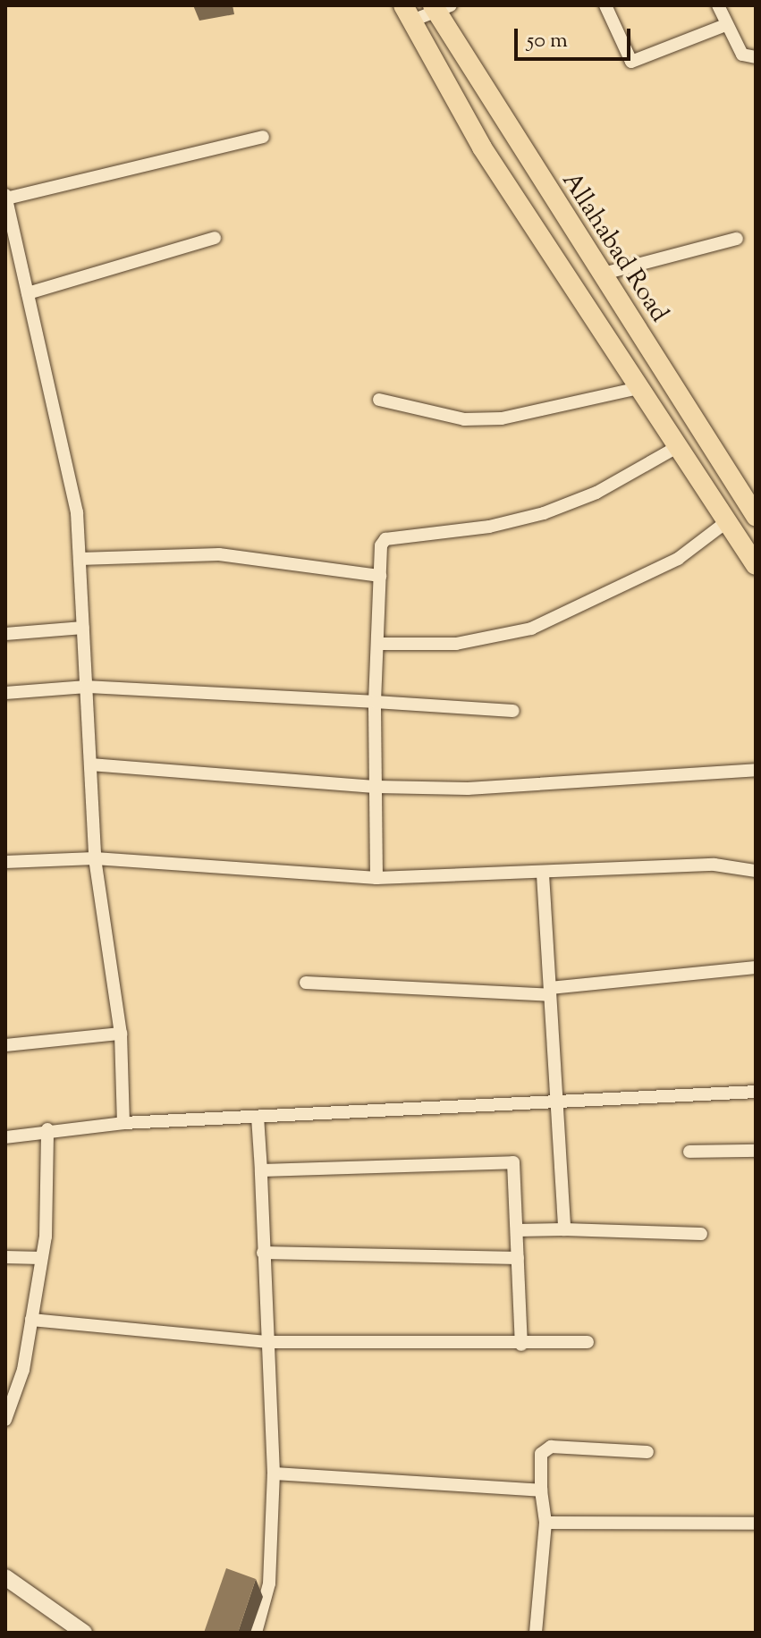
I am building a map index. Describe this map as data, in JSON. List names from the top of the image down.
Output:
{
  "streets": {
    "main road": ["Allahabad Road"]
  },
  "scale_bar": "50 m"
}
